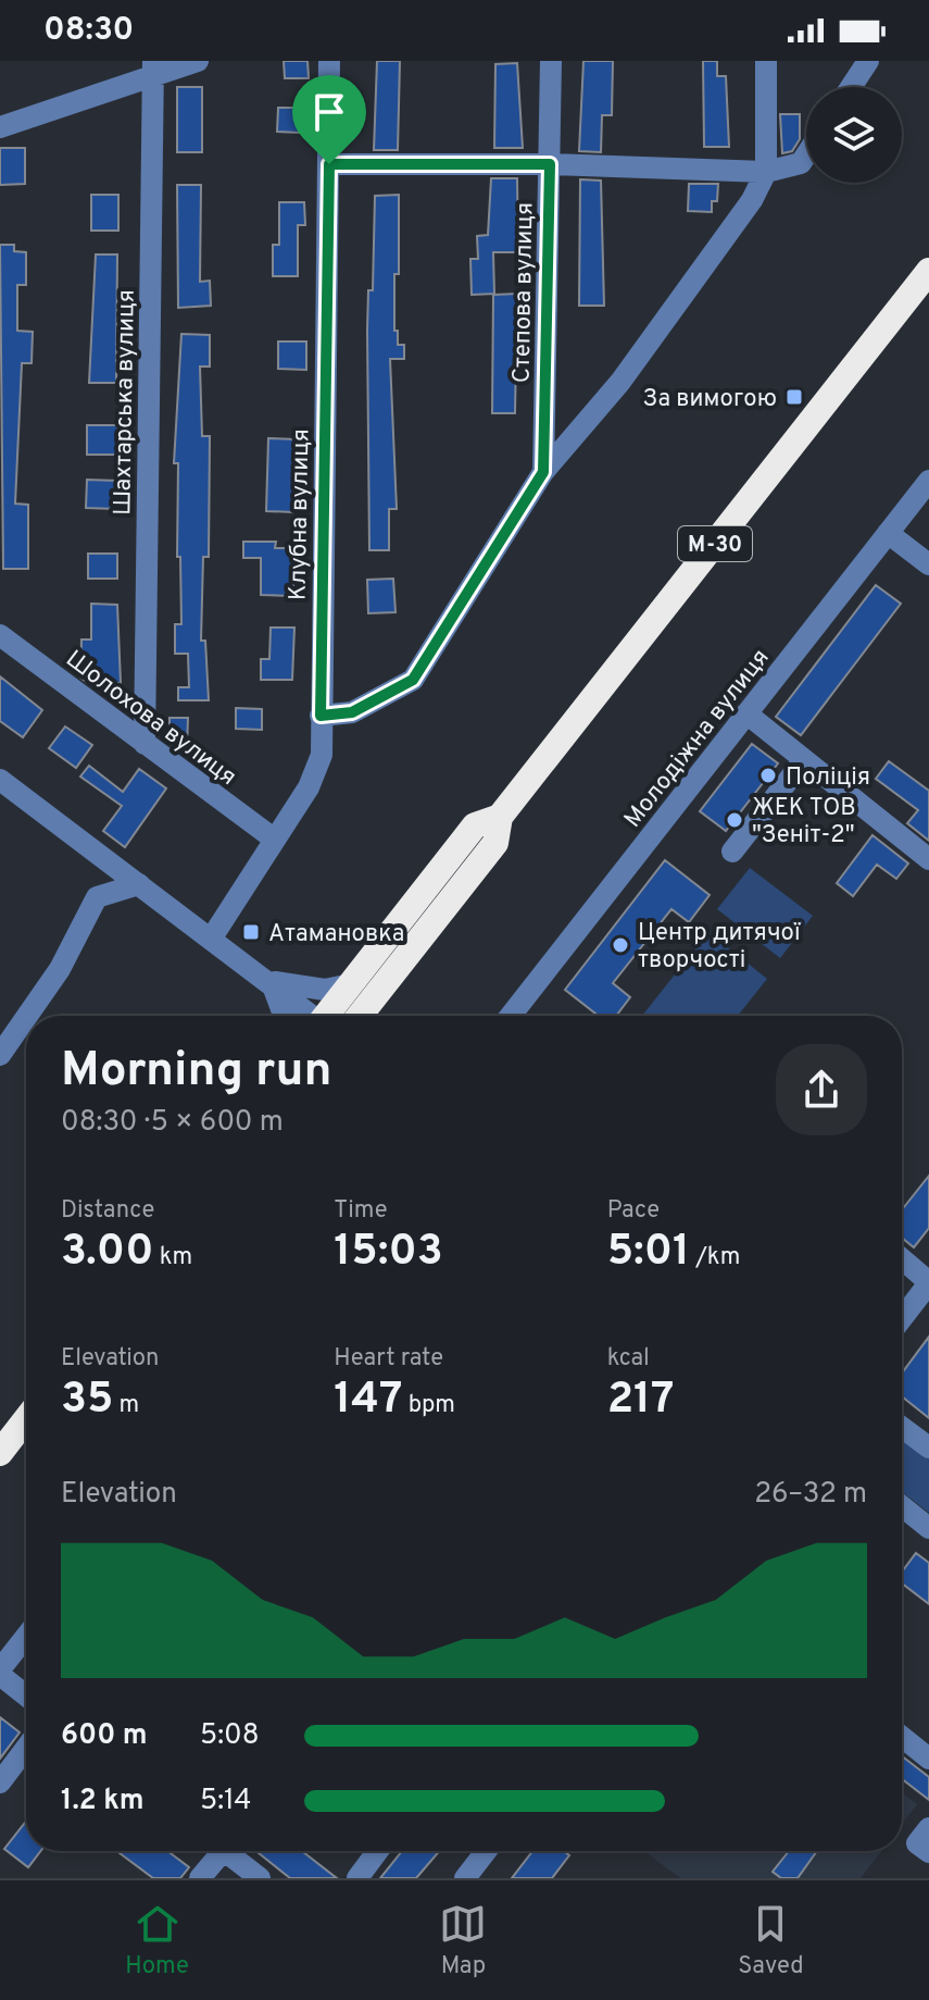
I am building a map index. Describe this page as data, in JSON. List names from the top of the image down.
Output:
{
  "streets": {
    "highway": ["М-30"],
    "street": [
      "Степова вулиця",
      "Шахтарська вулиця",
      "Клубна вулиця",
      "Шолохова вулиця",
      "Молодіжна вулиця"
    ]
  },
  "crossings": [
    ["Шахтарська вулиця", "Шолохова вулиця"],
    ["Клубна вулиця", "Шолохова вулиця"]
  ],
  "places": {
    "transit": ["За вимогою", "Атамановка"],
    "other": ["Поліція", "ЖЕК ТОВ \"Зеніт-2\"", "Центр дитячої творчості"]
  },
  "page": {
    "status": "08:30",
    "heading": ["Morning run", "08:30 · 5 × 600 m"],
    "stats": [
      ["Distance", "3.00 km"],
      ["Time", "15:03"],
      ["Pace", "5:01 /km"],
      ["Elevation", "35 m"],
      ["Heart rate", "147 bpm"],
      ["kcal", "217"]
    ],
    "chart": ["Elevation", "26–32 m"],
    "list": [
      {
        "name": "600 m",
        "note": "5:08"
      },
      {
        "name": "1.2 km",
        "note": "5:14"
      }
    ],
    "tabs": ["Home", "Map", "Saved"]
  }
}
